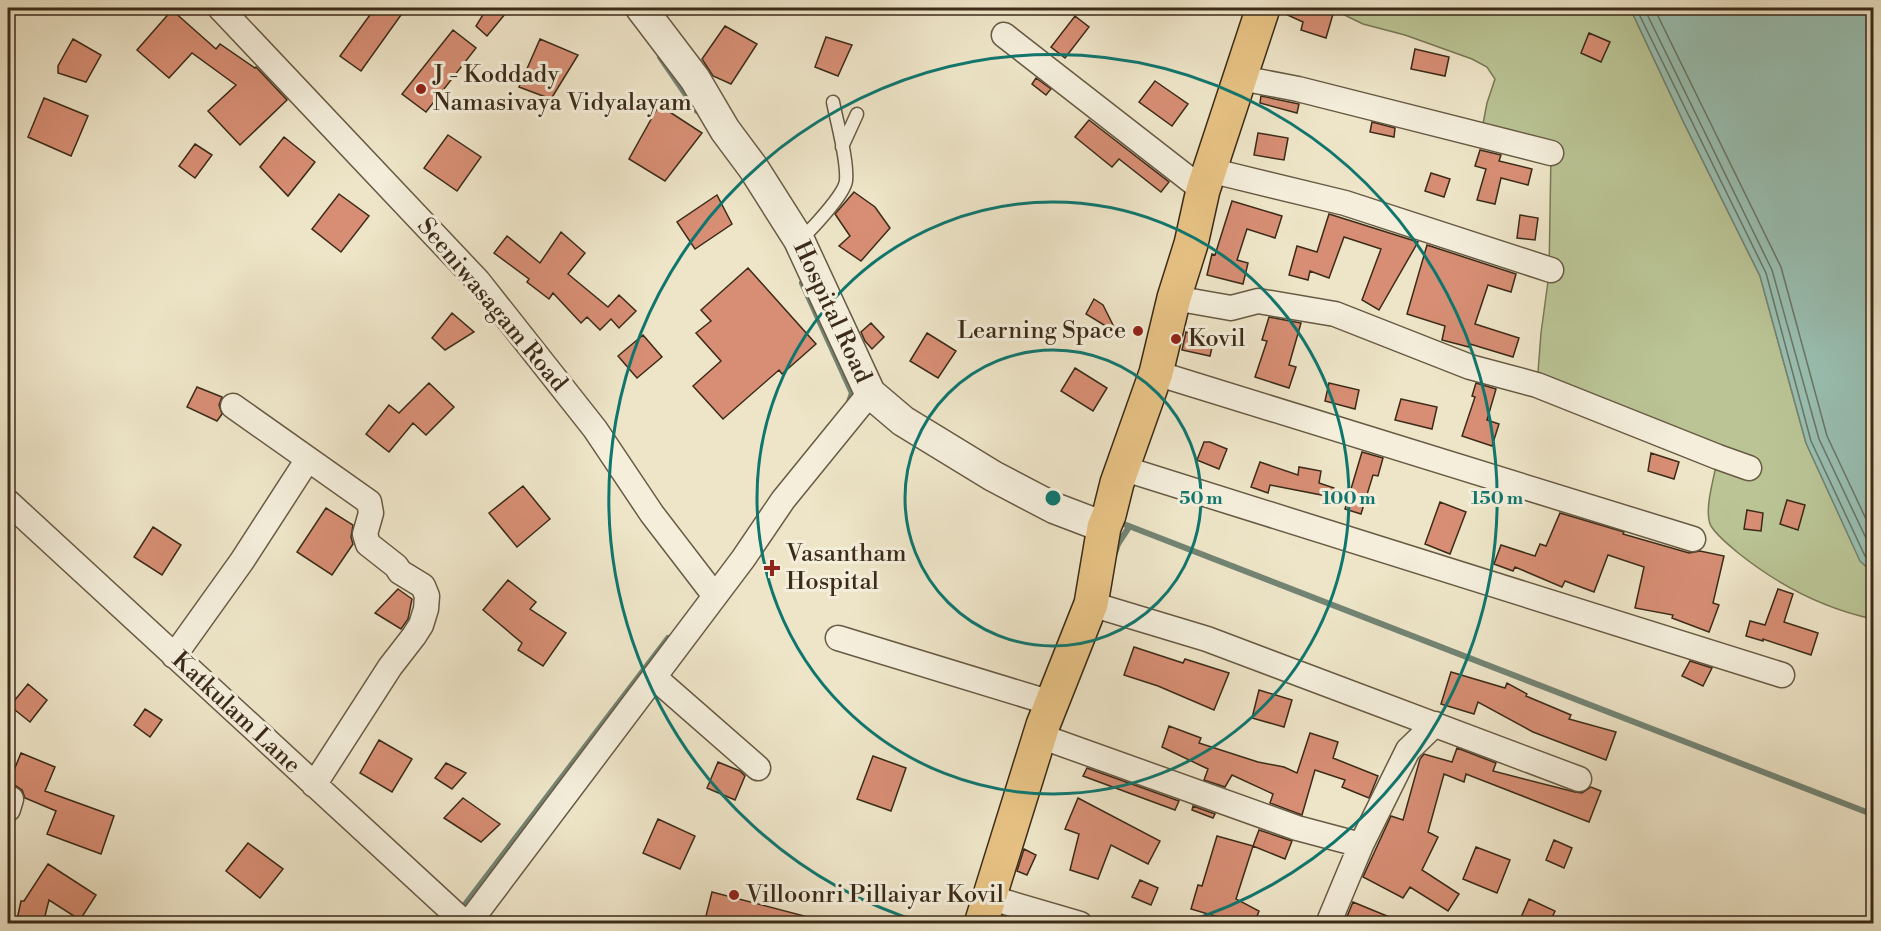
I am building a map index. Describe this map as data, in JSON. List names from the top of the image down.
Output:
{
  "streets": {
    "street": ["Seeniwasagam Road", "Hospital Road", "Katkulam Lane"]
  },
  "places": {
    "other": [
      "J - Koddady Namasivaya Vidyalayam",
      "Learning Space",
      "Kovil",
      "Villoonri Pillaiyar Kovil"
    ],
    "health": ["Vasantham Hospital"]
  },
  "rings": ["50 m", "100 m", "150 m"]
}
